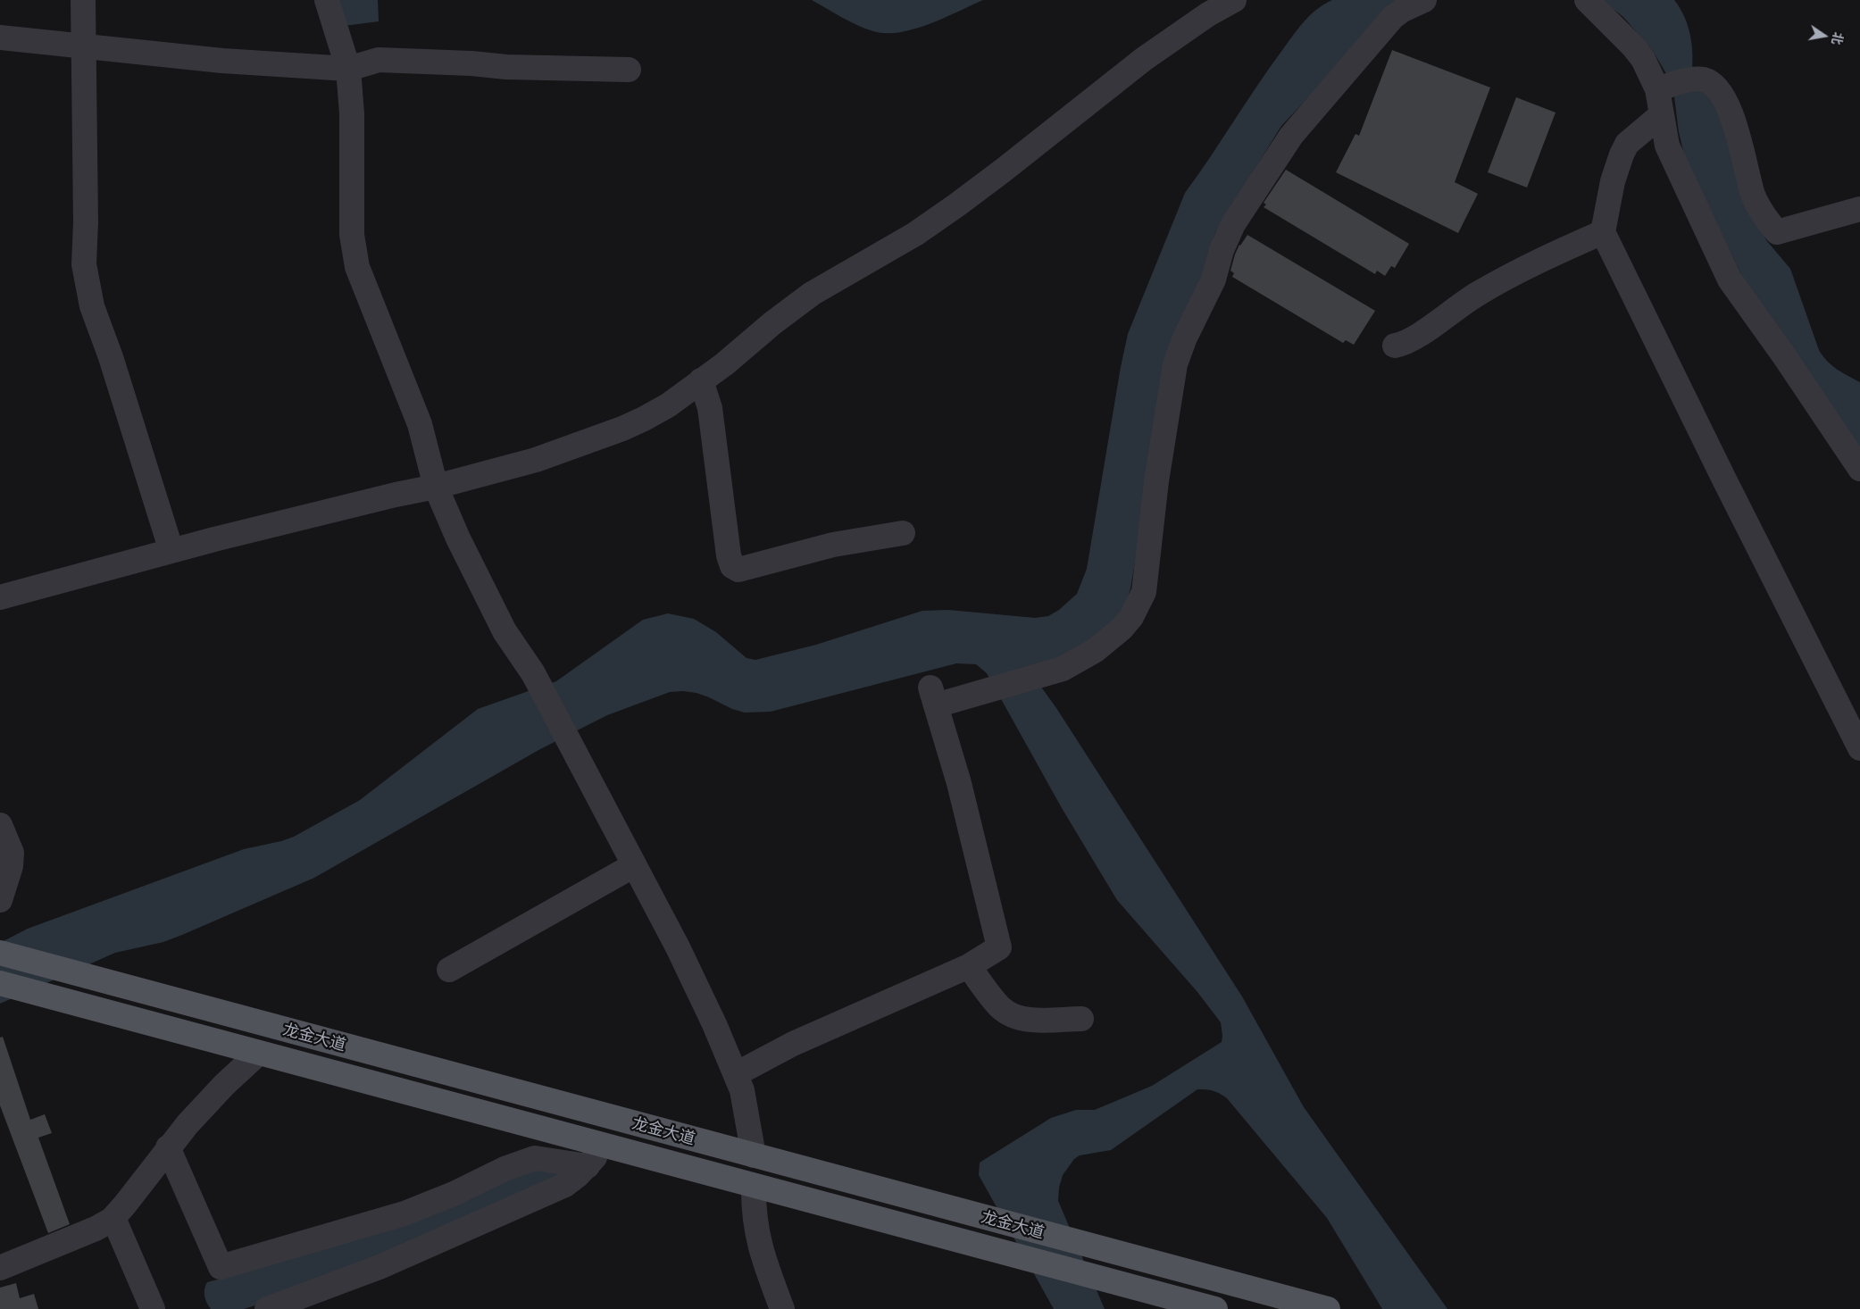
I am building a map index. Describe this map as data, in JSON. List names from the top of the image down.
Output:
{
  "streets": {
    "main road": ["龙金大道"]
  },
  "north": "right"
}
